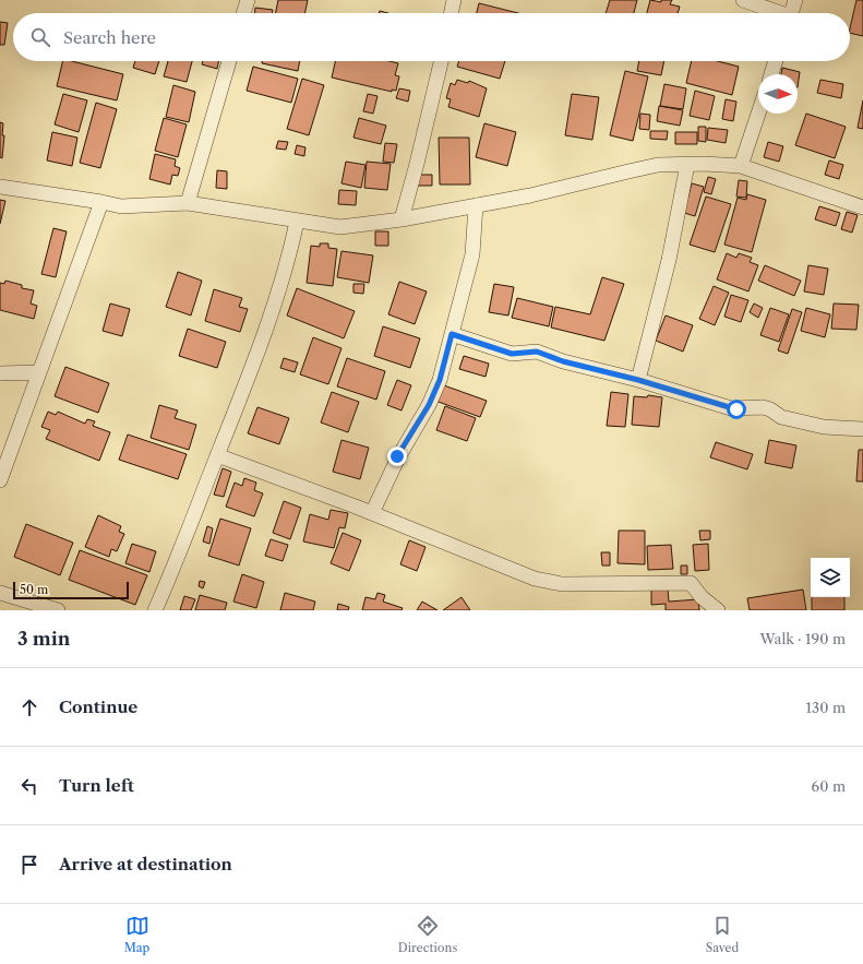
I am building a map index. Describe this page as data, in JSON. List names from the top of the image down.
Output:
{
  "scale_bar": "50 m",
  "north": "right",
  "page": {
    "search": "Search here",
    "scale": "50 m",
    "heading": ["3 min", "Walk · 190 m"],
    "list": [
      ["Continue", "130 m"],
      ["Turn left", "60 m"],
      "Arrive at destination"
    ],
    "nav": ["Map", "Directions", "Saved"]
  }
}
